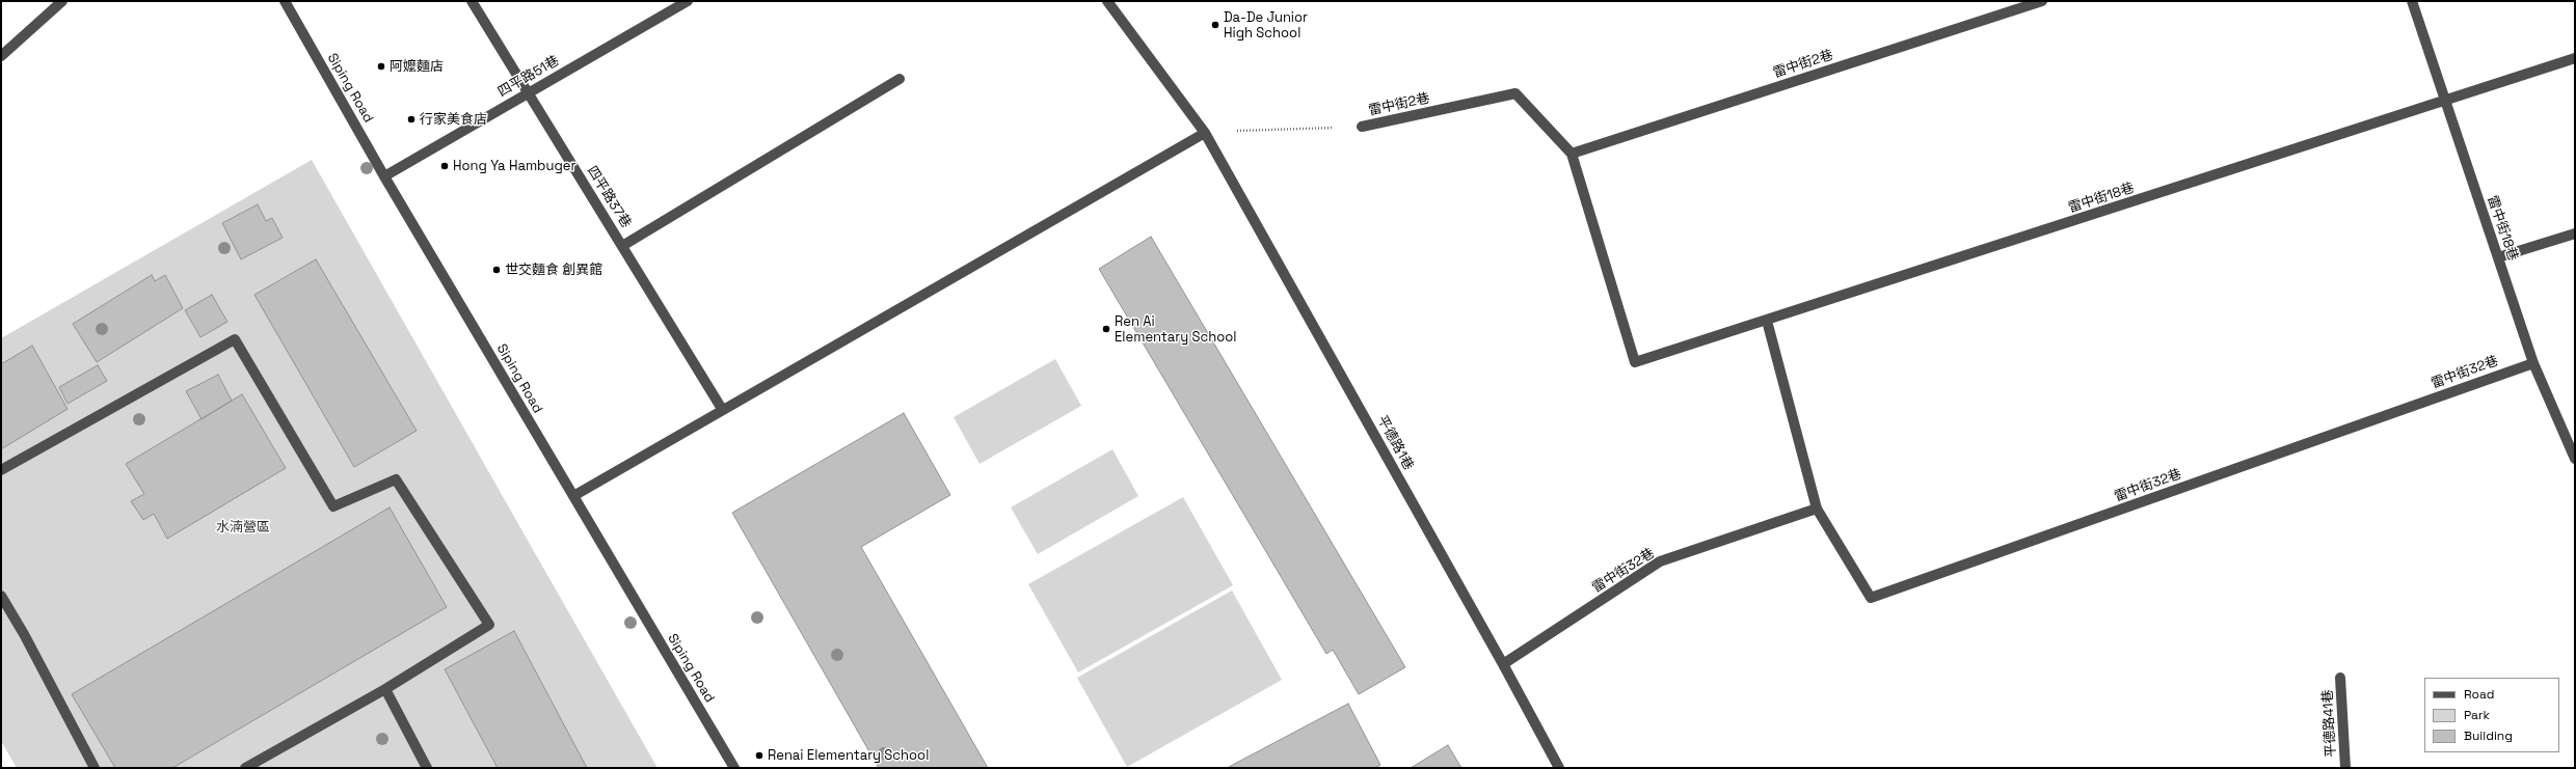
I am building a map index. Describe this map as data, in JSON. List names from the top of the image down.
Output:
{
  "streets": {
    "street": [
      "雷中街2巷",
      "四平路51巷",
      "Siping Road",
      "四平路37巷",
      "雷中街18巷",
      "雷中街32巷",
      "平德路1巷",
      "平德路41巷"
    ]
  },
  "crossings": [
    ["雷中街2巷", "雷中街18巷"],
    ["雷中街2巷", "雷中街32巷"],
    ["雷中街2巷", "平德路1巷"],
    ["四平路51巷", "Siping Road"],
    ["四平路51巷", "四平路37巷"],
    ["雷中街18巷", "雷中街32巷"],
    ["雷中街32巷", "平德路1巷"]
  ],
  "parks": ["水湳營區"],
  "places": [
    "Da-De Junior High School",
    "阿嬤麵店",
    "行家美食店",
    "Hong Ya Hambuger",
    "世交麵食 創異館",
    "Ren Ai Elementary School",
    "Renai Elementary School"
  ],
  "legend": ["Road", "Park", "Building"]
}
